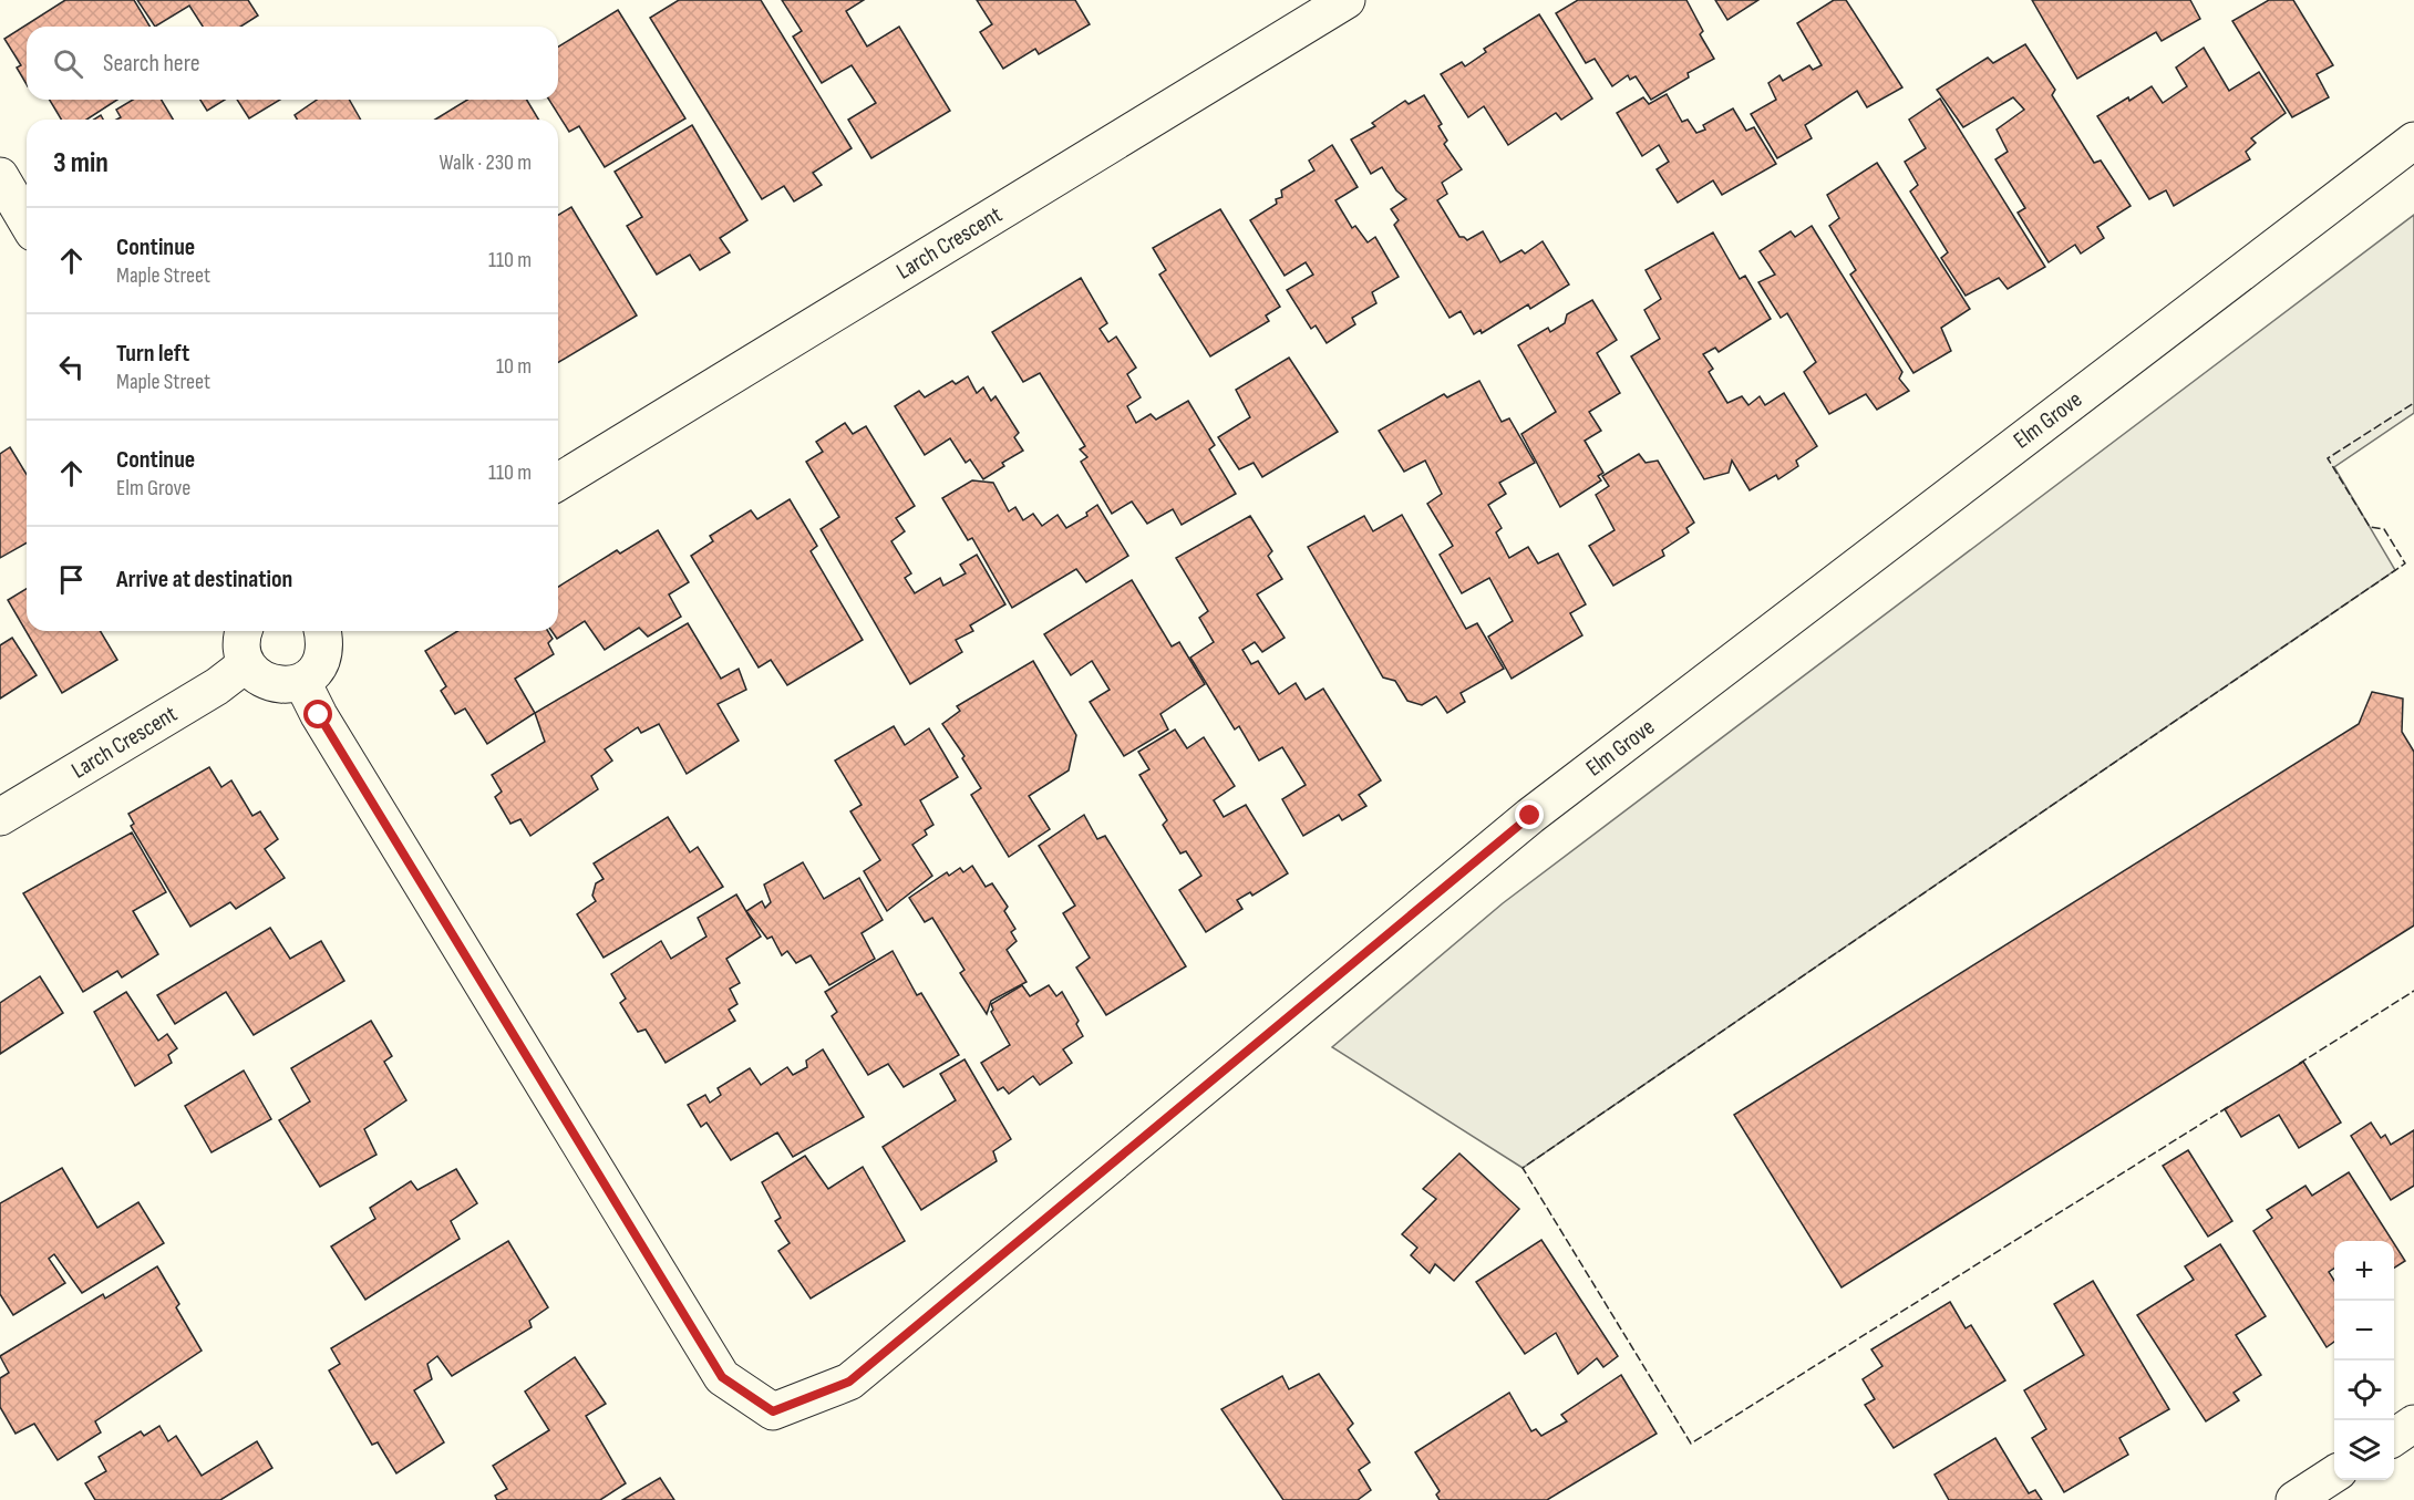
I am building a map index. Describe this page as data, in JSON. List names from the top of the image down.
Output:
{
  "streets": {
    "street": ["Larch Crescent", "Elm Grove"]
  },
  "page": {
    "search": "Search here",
    "heading": ["3 min", "Walk · 230 m"],
    "list": [
      ["Continue", "Maple Street", "110 m"],
      ["Turn left", "Maple Street", "10 m"],
      ["Continue", "Elm Grove", "110 m"],
      "Arrive at destination"
    ],
    "map_buttons": ["+", "−"]
  }
}
